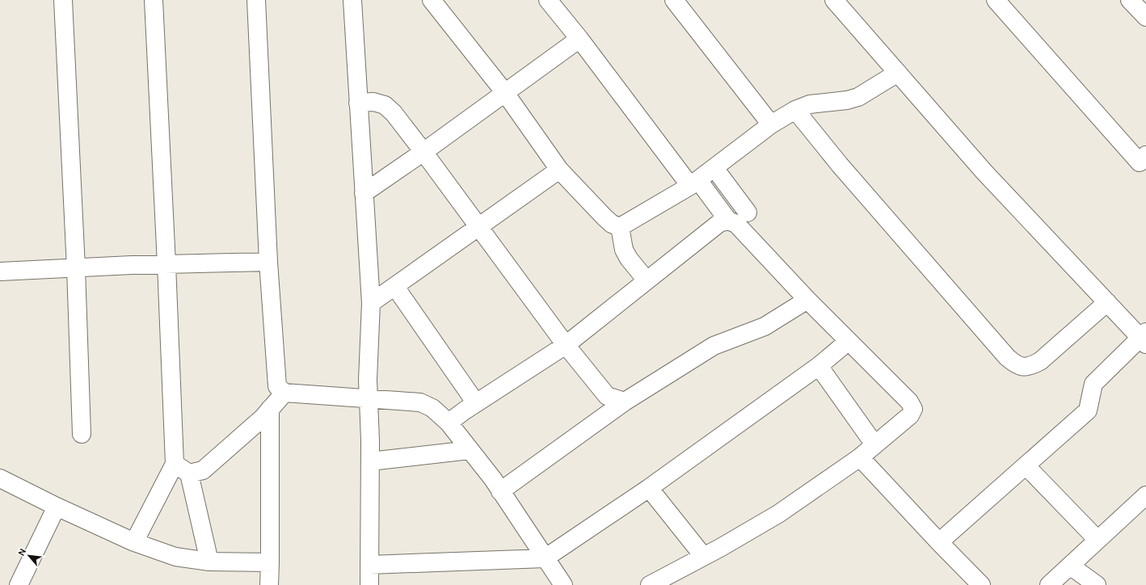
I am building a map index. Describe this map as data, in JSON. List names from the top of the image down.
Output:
{
  "north": "top left"
}
